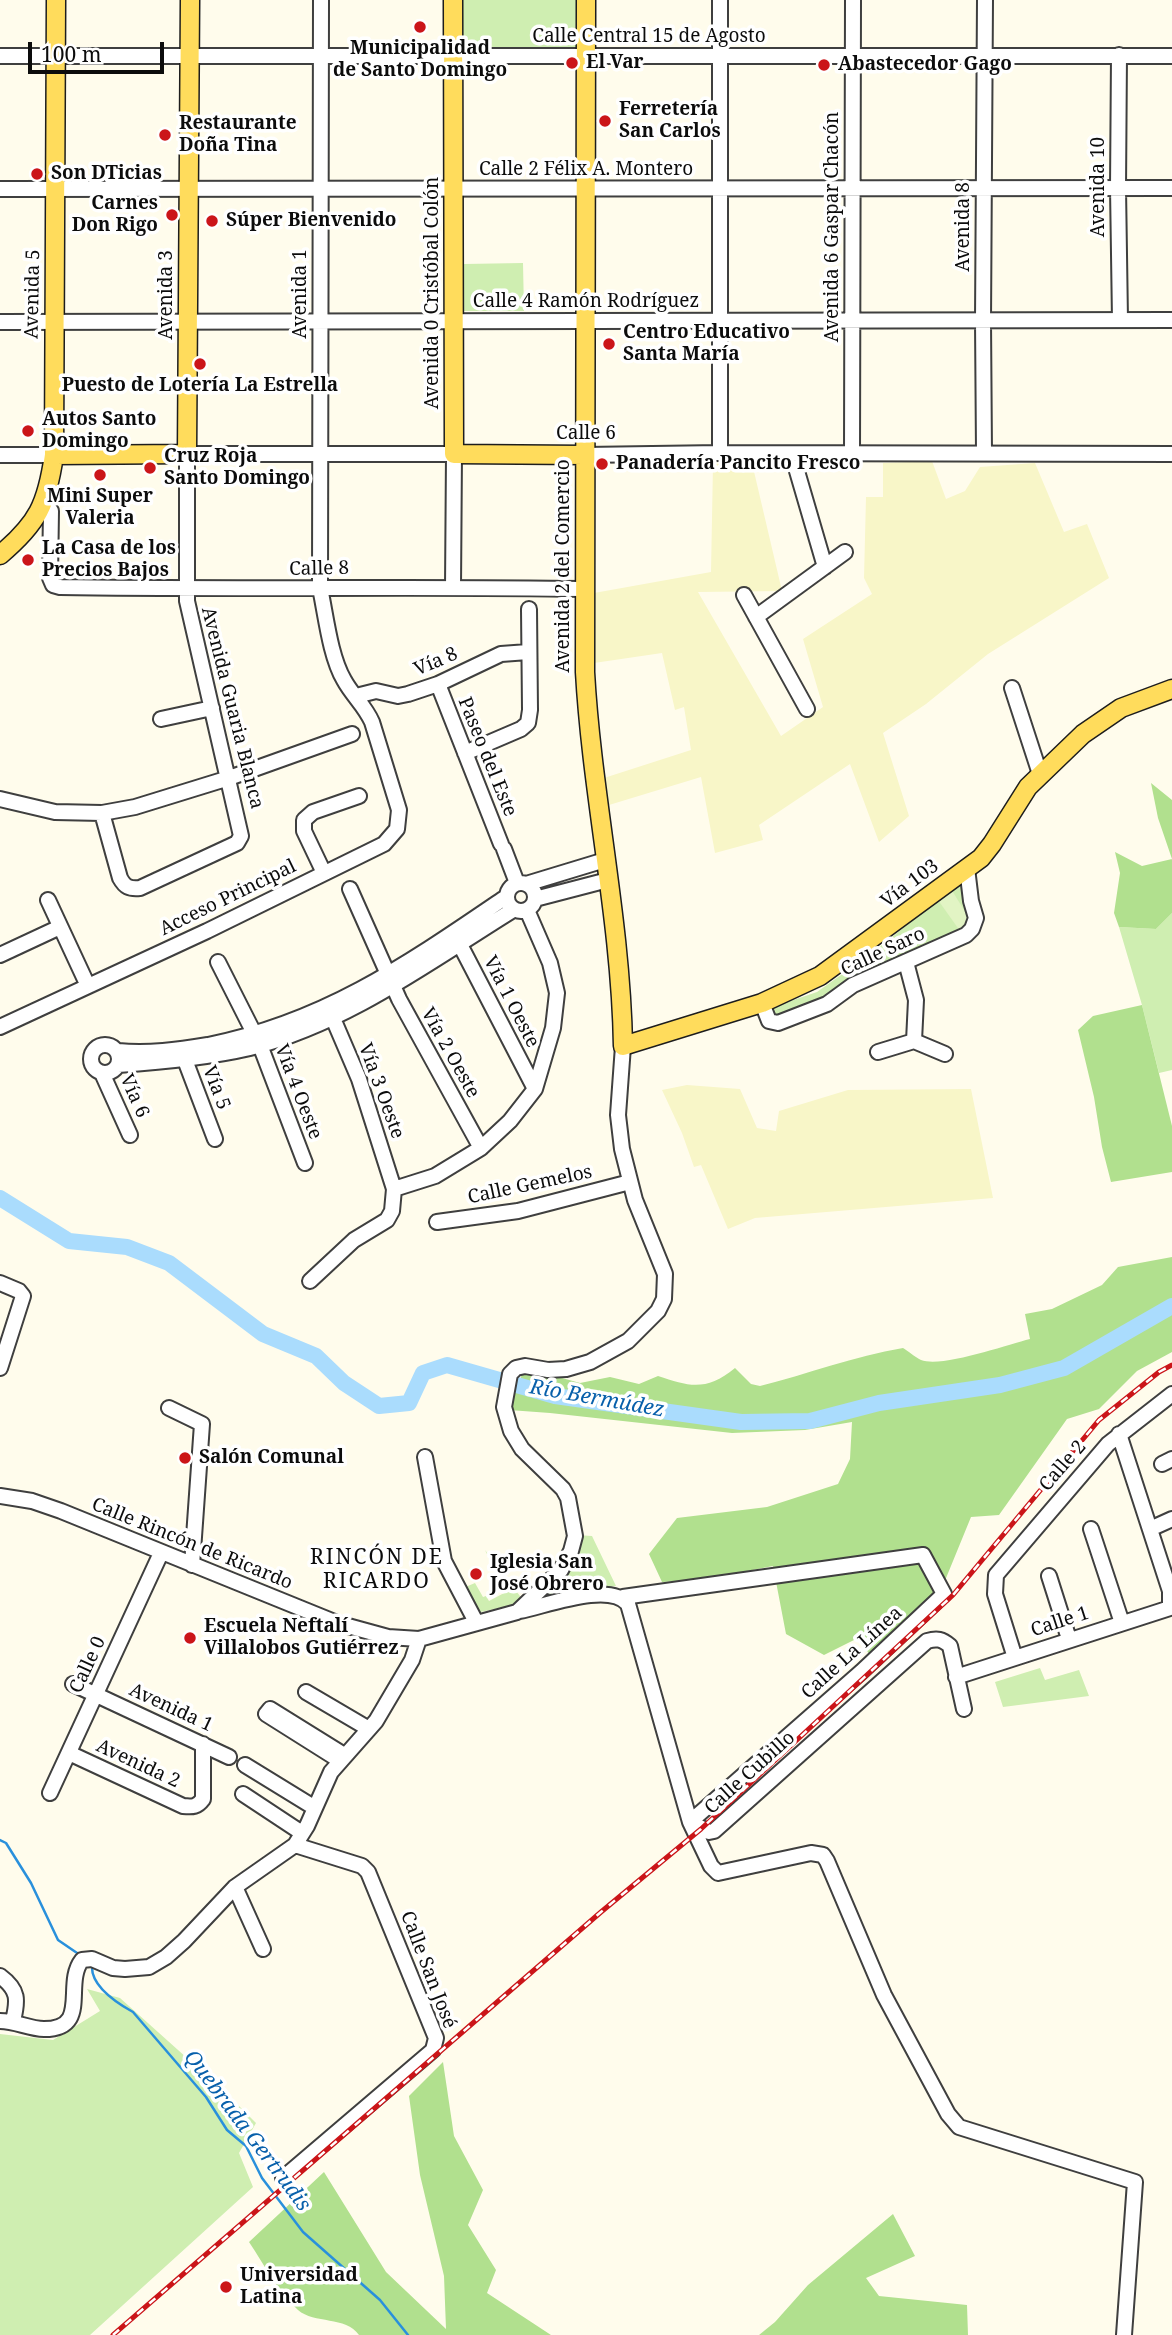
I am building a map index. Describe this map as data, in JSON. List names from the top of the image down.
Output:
{
  "streets": {
    "main road": [
      "Avenida 0 Cristóbal Colón",
      "Avenida 5",
      "Avenida 3",
      "Calle 6",
      "Avenida 2 del Comercio",
      "Vía 103"
    ],
    "street": [
      "Calle Central 15 de Agosto",
      "Calle 2 Félix A. Montero",
      "Avenida 10",
      "Avenida 6 Gaspar Chacón",
      "Avenida 8",
      "Avenida 1",
      "Calle 4 Ramón Rodríguez",
      "Calle 8",
      "Vía 8",
      "Avenida Guaria Blanca",
      "Paseo del Este",
      "Acceso Principal",
      "Calle Saro",
      "Vía 1 Oeste",
      "Vía 2 Oeste",
      "Vía 5",
      "Vía 3 Oeste",
      "Vía 4 Oeste",
      "Vía 6",
      "Calle Gemelos",
      "Calle 2",
      "Calle Rincón de Ricardo",
      "Calle 1",
      "Calle La Línea",
      "Calle 0",
      "Avenida 2",
      "Calle Cubillo",
      "Calle San José"
    ]
  },
  "crossings": [
    ["Calle Central 15 de Agosto", "Avenida 10"],
    ["Calle Central 15 de Agosto", "Avenida 6 Gaspar Chacón"],
    ["Calle Central 15 de Agosto", "Avenida 8"],
    ["Calle Central 15 de Agosto", "Avenida 0 Cristóbal Colón"],
    ["Calle Central 15 de Agosto", "Avenida 5"],
    ["Calle Central 15 de Agosto", "Avenida 1"],
    ["Calle Central 15 de Agosto", "Avenida 3"],
    ["Calle Central 15 de Agosto", "Avenida 2 del Comercio"],
    ["Calle 2 Félix A. Montero", "Avenida 10"],
    ["Calle 2 Félix A. Montero", "Avenida 6 Gaspar Chacón"],
    ["Calle 2 Félix A. Montero", "Avenida 8"],
    ["Calle 2 Félix A. Montero", "Avenida 0 Cristóbal Colón"],
    ["Calle 2 Félix A. Montero", "Avenida 5"],
    ["Calle 2 Félix A. Montero", "Avenida 1"],
    ["Calle 2 Félix A. Montero", "Avenida 3"],
    ["Calle 2 Félix A. Montero", "Avenida 2 del Comercio"],
    ["Avenida 10", "Calle 4 Ramón Rodríguez"],
    ["Avenida 6 Gaspar Chacón", "Calle 4 Ramón Rodríguez"],
    ["Avenida 6 Gaspar Chacón", "Calle 6"],
    ["Avenida 8", "Calle 4 Ramón Rodríguez"],
    ["Avenida 8", "Calle 6"],
    ["Avenida 0 Cristóbal Colón", "Calle 4 Ramón Rodríguez"],
    ["Avenida 0 Cristóbal Colón", "Calle 6"],
    ["Avenida 0 Cristóbal Colón", "Calle 8"],
    ["Avenida 5", "Calle 4 Ramón Rodríguez"],
    ["Avenida 5", "Calle 6"],
    ["Avenida 5", "Calle 8"],
    ["Avenida 1", "Calle 4 Ramón Rodríguez"],
    ["Avenida 1", "Calle 6"],
    ["Avenida 1", "Calle 8"],
    ["Avenida 1", "Vía 8"],
    ["Avenida 1", "Acceso Principal"],
    ["Avenida 1", "Calle 0"],
    ["Avenida 1", "Avenida 2"],
    ["Avenida 3", "Calle 4 Ramón Rodríguez"],
    ["Avenida 3", "Calle 6"],
    ["Avenida 3", "Calle 8"],
    ["Avenida 3", "Avenida Guaria Blanca"],
    ["Calle 4 Ramón Rodríguez", "Avenida 2 del Comercio"],
    ["Calle 6", "Avenida 2 del Comercio"],
    ["Avenida 2 del Comercio", "Calle 8"],
    ["Avenida 2 del Comercio", "Vía 103"],
    ["Avenida 2 del Comercio", "Calle Rincón de Ricardo"],
    ["Calle 8", "Avenida Guaria Blanca"],
    ["Vía 8", "Paseo del Este"],
    ["Vía 8", "Acceso Principal"],
    ["Paseo del Este", "Vía 1 Oeste"],
    ["Vía 103", "Calle Saro"],
    ["Vía 103", "Calle Rincón de Ricardo"],
    ["Calle Gemelos", "Calle Rincón de Ricardo"],
    ["Calle 2", "Calle 1"],
    ["Calle Rincón de Ricardo", "Calle 0"],
    ["Calle 1", "Calle Cubillo"],
    ["Calle La Línea", "Calle Cubillo"],
    ["Calle 0", "Avenida 2"]
  ],
  "districts": ["RINCÓN DE RICARDO"],
  "water": ["Río Bermúdez", "Quebrada Gertrudis"],
  "places": [
    "Municipalidad de Santo Domingo",
    "El Var",
    "Abastecedor Gago",
    "Ferretería San Carlos",
    "Restaurante Doña Tina",
    "Son DTicias",
    "Carnes Don Rigo",
    "Súper Bienvenido",
    "Centro Educativo Santa María",
    "Puesto de Lotería La Estrella",
    "Autos Santo Domingo",
    "Panadería Pancito Fresco",
    "Cruz Roja Santo Domingo",
    "Mini Super Valeria",
    "La Casa de los Precios Bajos",
    "Salón Comunal",
    "Iglesia San José Obrero",
    "Escuela Neftalí Villalobos Gutiérrez",
    "Universidad Latina"
  ],
  "scale_bar": "100 m"
}
